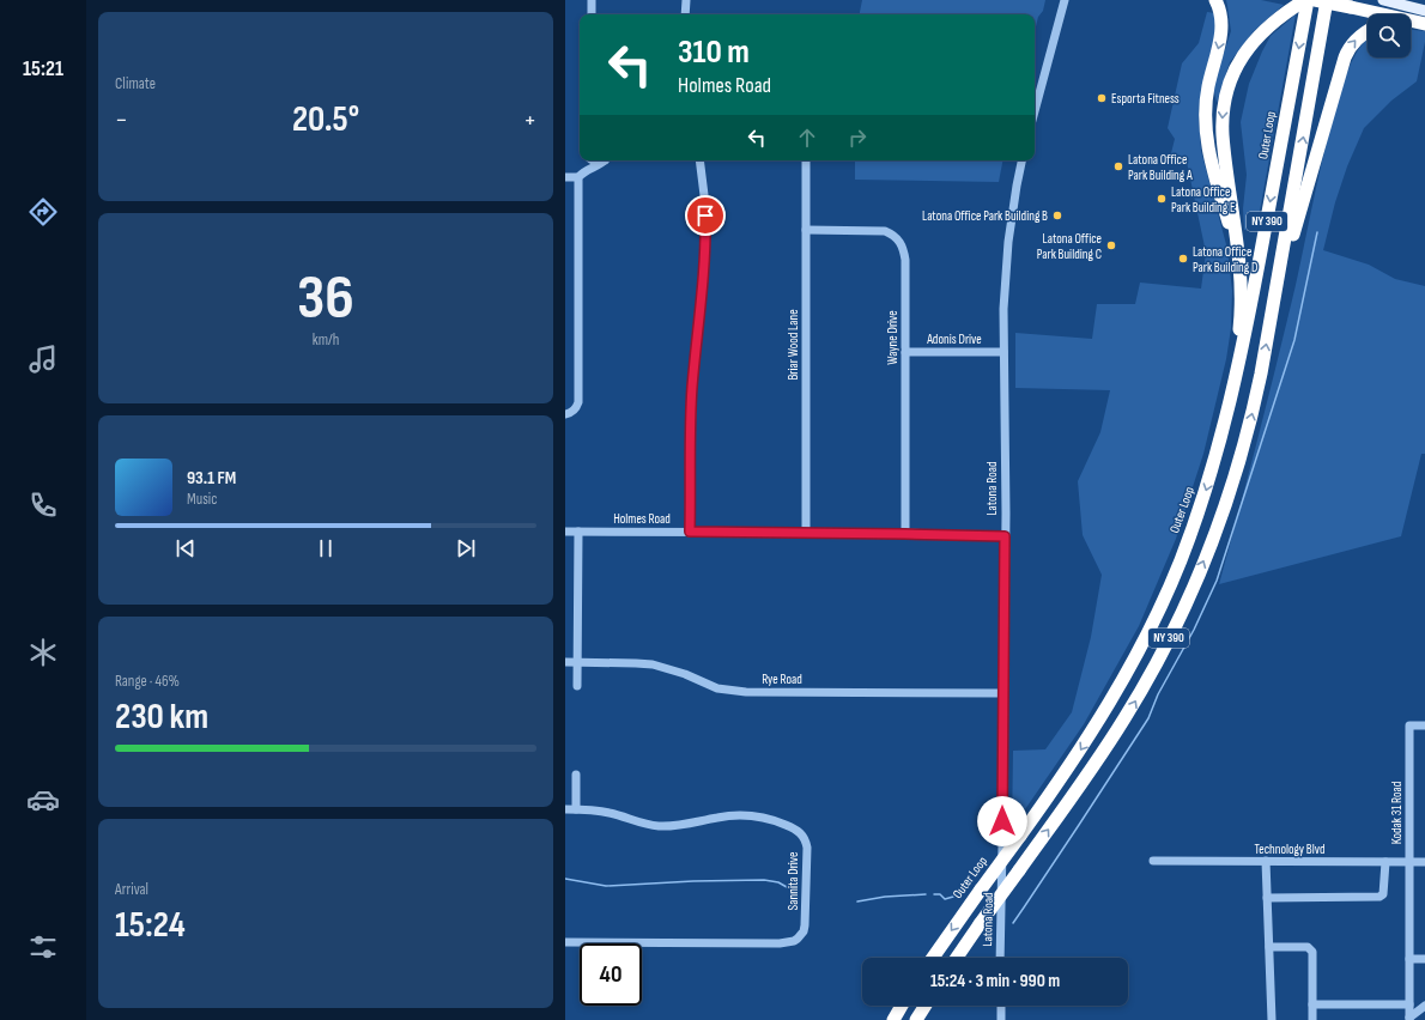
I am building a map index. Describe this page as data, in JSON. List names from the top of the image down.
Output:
{
  "streets": {
    "highway": ["Outer Loop", "NY 390"],
    "street": [
      "Wayne Drive",
      "Adonis Drive",
      "Briar Wood Lane",
      "Latona Road",
      "Holmes Road",
      "Rye Road",
      "Kodak 31 Road",
      "Technology Blvd",
      "Sannita Drive"
    ]
  },
  "crossings": [
    ["Wayne Drive", "Adonis Drive"],
    ["Wayne Drive", "Briar Wood Lane"],
    ["Wayne Drive", "Holmes Road"],
    ["Adonis Drive", "Latona Road"],
    ["Briar Wood Lane", "Holmes Road"],
    ["Latona Road", "Holmes Road"],
    ["Latona Road", "Rye Road"],
    ["Kodak 31 Road", "Technology Blvd"]
  ],
  "places": [
    "Esporta Fitness",
    "Latona Office Park Building A",
    "Latona Office Park Building E",
    "Latona Office Park Building B",
    "Latona Office Park Building C",
    "Latona Office Park Building D"
  ],
  "page": {
    "tabs": "15:21",
    "tile": [
      "Climate",
      ["36", "km/h"],
      ["Range · 46%", "230 km"],
      ["Arrival", "15:24"]
    ],
    "turn": ["310 m", "Holmes Road"],
    "heat": ["−", "20.5°", "+"],
    "song": ["93.1 FM", "Music"],
    "limit": "40",
    "trip": "15:24 · 3 min · 990 m"
  }
}
